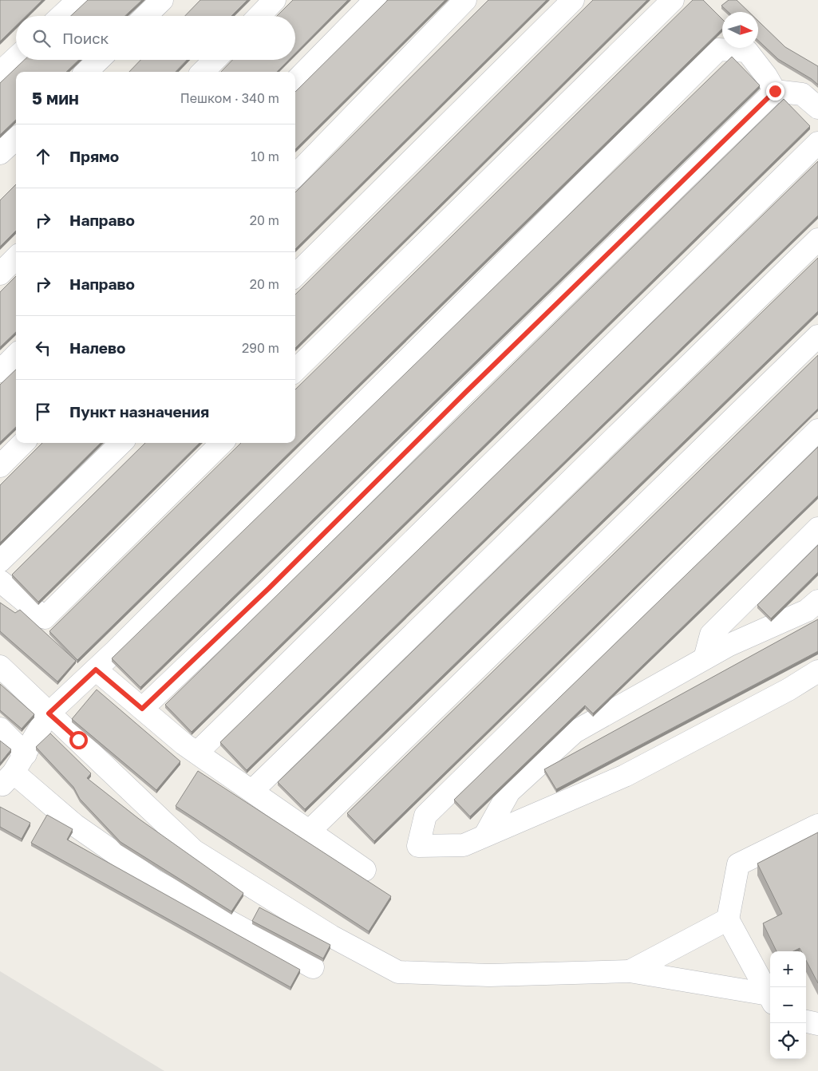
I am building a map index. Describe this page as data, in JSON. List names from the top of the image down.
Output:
{
  "north": "right",
  "page": {
    "search": "Поиск",
    "heading": ["5 мин", "Пешком · 340 m"],
    "list": [
      ["Прямо", "10 m"],
      ["Направо", "20 m"],
      ["Направо", "20 m"],
      ["Налево", "290 m"],
      "Пункт назначения"
    ],
    "map_buttons": ["+", "−"]
  }
}
